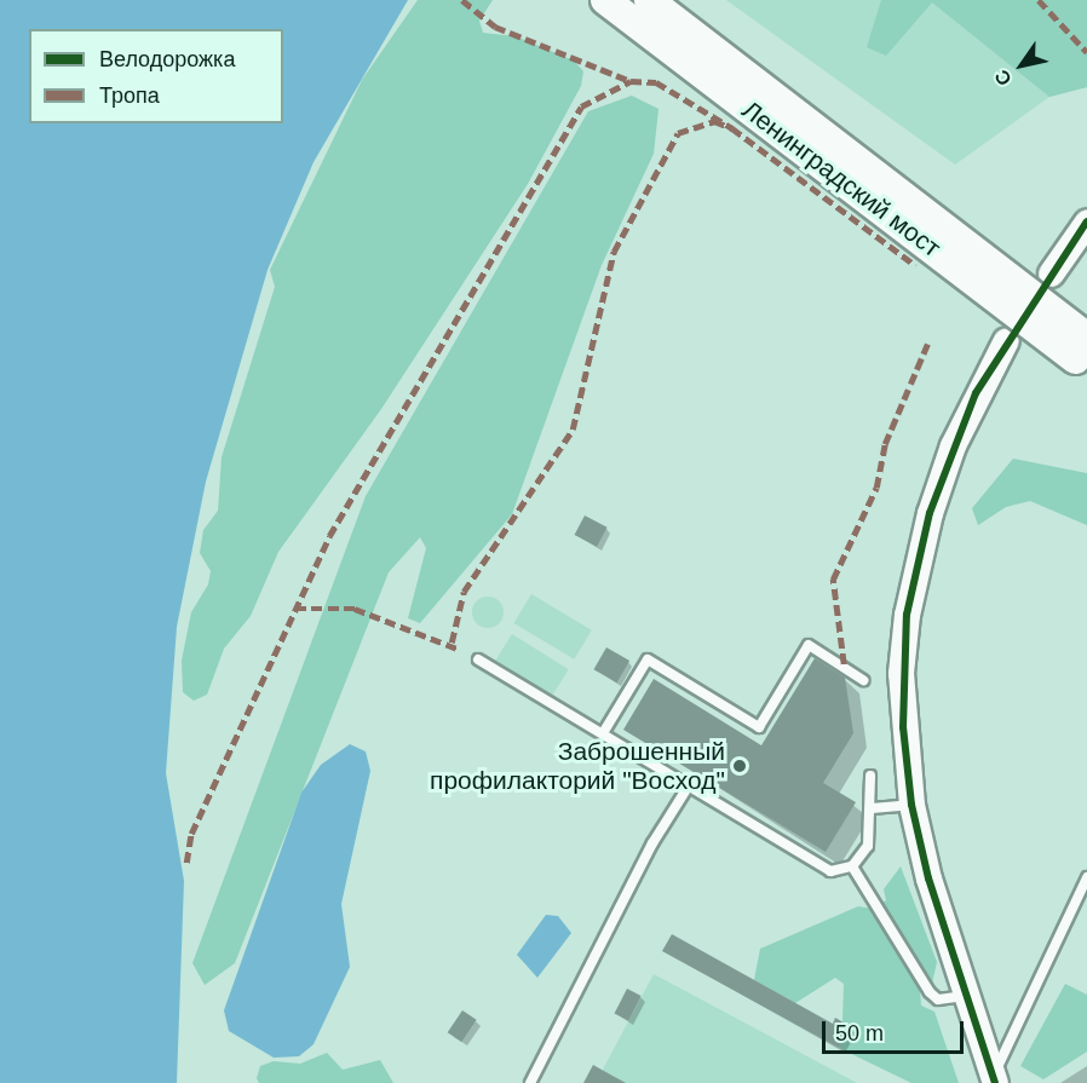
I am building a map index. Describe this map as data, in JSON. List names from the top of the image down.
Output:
{
  "streets": {
    "main road": ["Ленинградский мост"]
  },
  "places": ["Заброшенный профилакторий \"Восход\""],
  "legend": ["Велодорожка", "Тропа"],
  "scale_bar": "50 m",
  "north": "bottom left"
}
